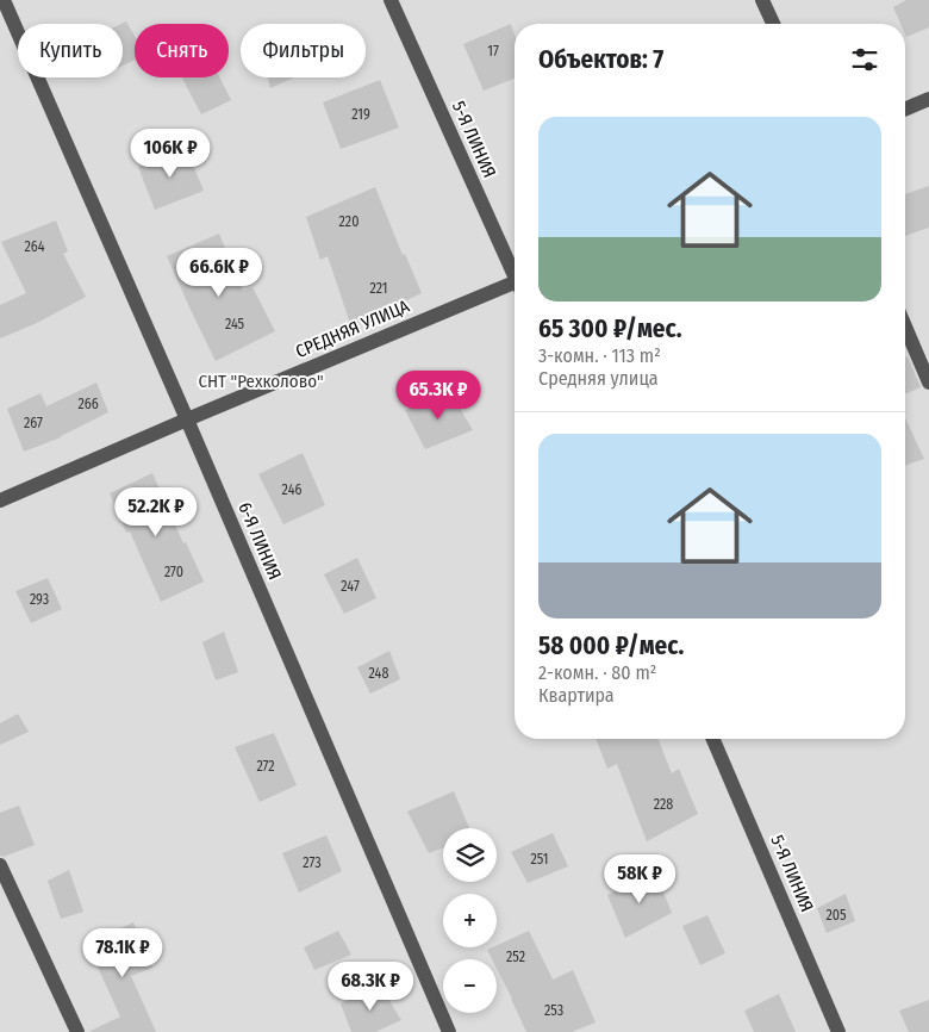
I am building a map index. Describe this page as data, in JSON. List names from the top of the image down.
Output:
{
  "streets": {
    "street": ["5-Я ЛИНИЯ", "СРЕДНЯЯ УЛИЦА", "6-Я ЛИНИЯ"]
  },
  "crossings": [
    ["СРЕДНЯЯ УЛИЦА", "6-Я ЛИНИЯ"]
  ],
  "parks": ["СНТ \"Рехколово\""],
  "house_numbers": [
    "17",
    "219",
    "220",
    "264",
    "221",
    "245",
    "266",
    "267",
    "246",
    "270",
    "247",
    "293",
    "248",
    "272",
    "228",
    "251",
    "273",
    "205",
    "252",
    "253"
  ],
  "page": {
    "chip": ["Купить", "Снять", "Фильтры"],
    "heading": "Объектов: 7",
    "list": [
      {
        "name": "65 300 ₽/мес.",
        "note": "3-комн. · 113 m² · Средняя улица"
      },
      {
        "name": "58 000 ₽/мес.",
        "note": "2-комн. · 80 m² · Квартира"
      }
    ],
    "price": [
      "106K ₽",
      "66.6K ₽",
      "65.3K ₽",
      "52.2K ₽",
      "58K ₽",
      "78.1K ₽",
      "68.3K ₽"
    ],
    "map_buttons": ["+", "−"]
  }
}
